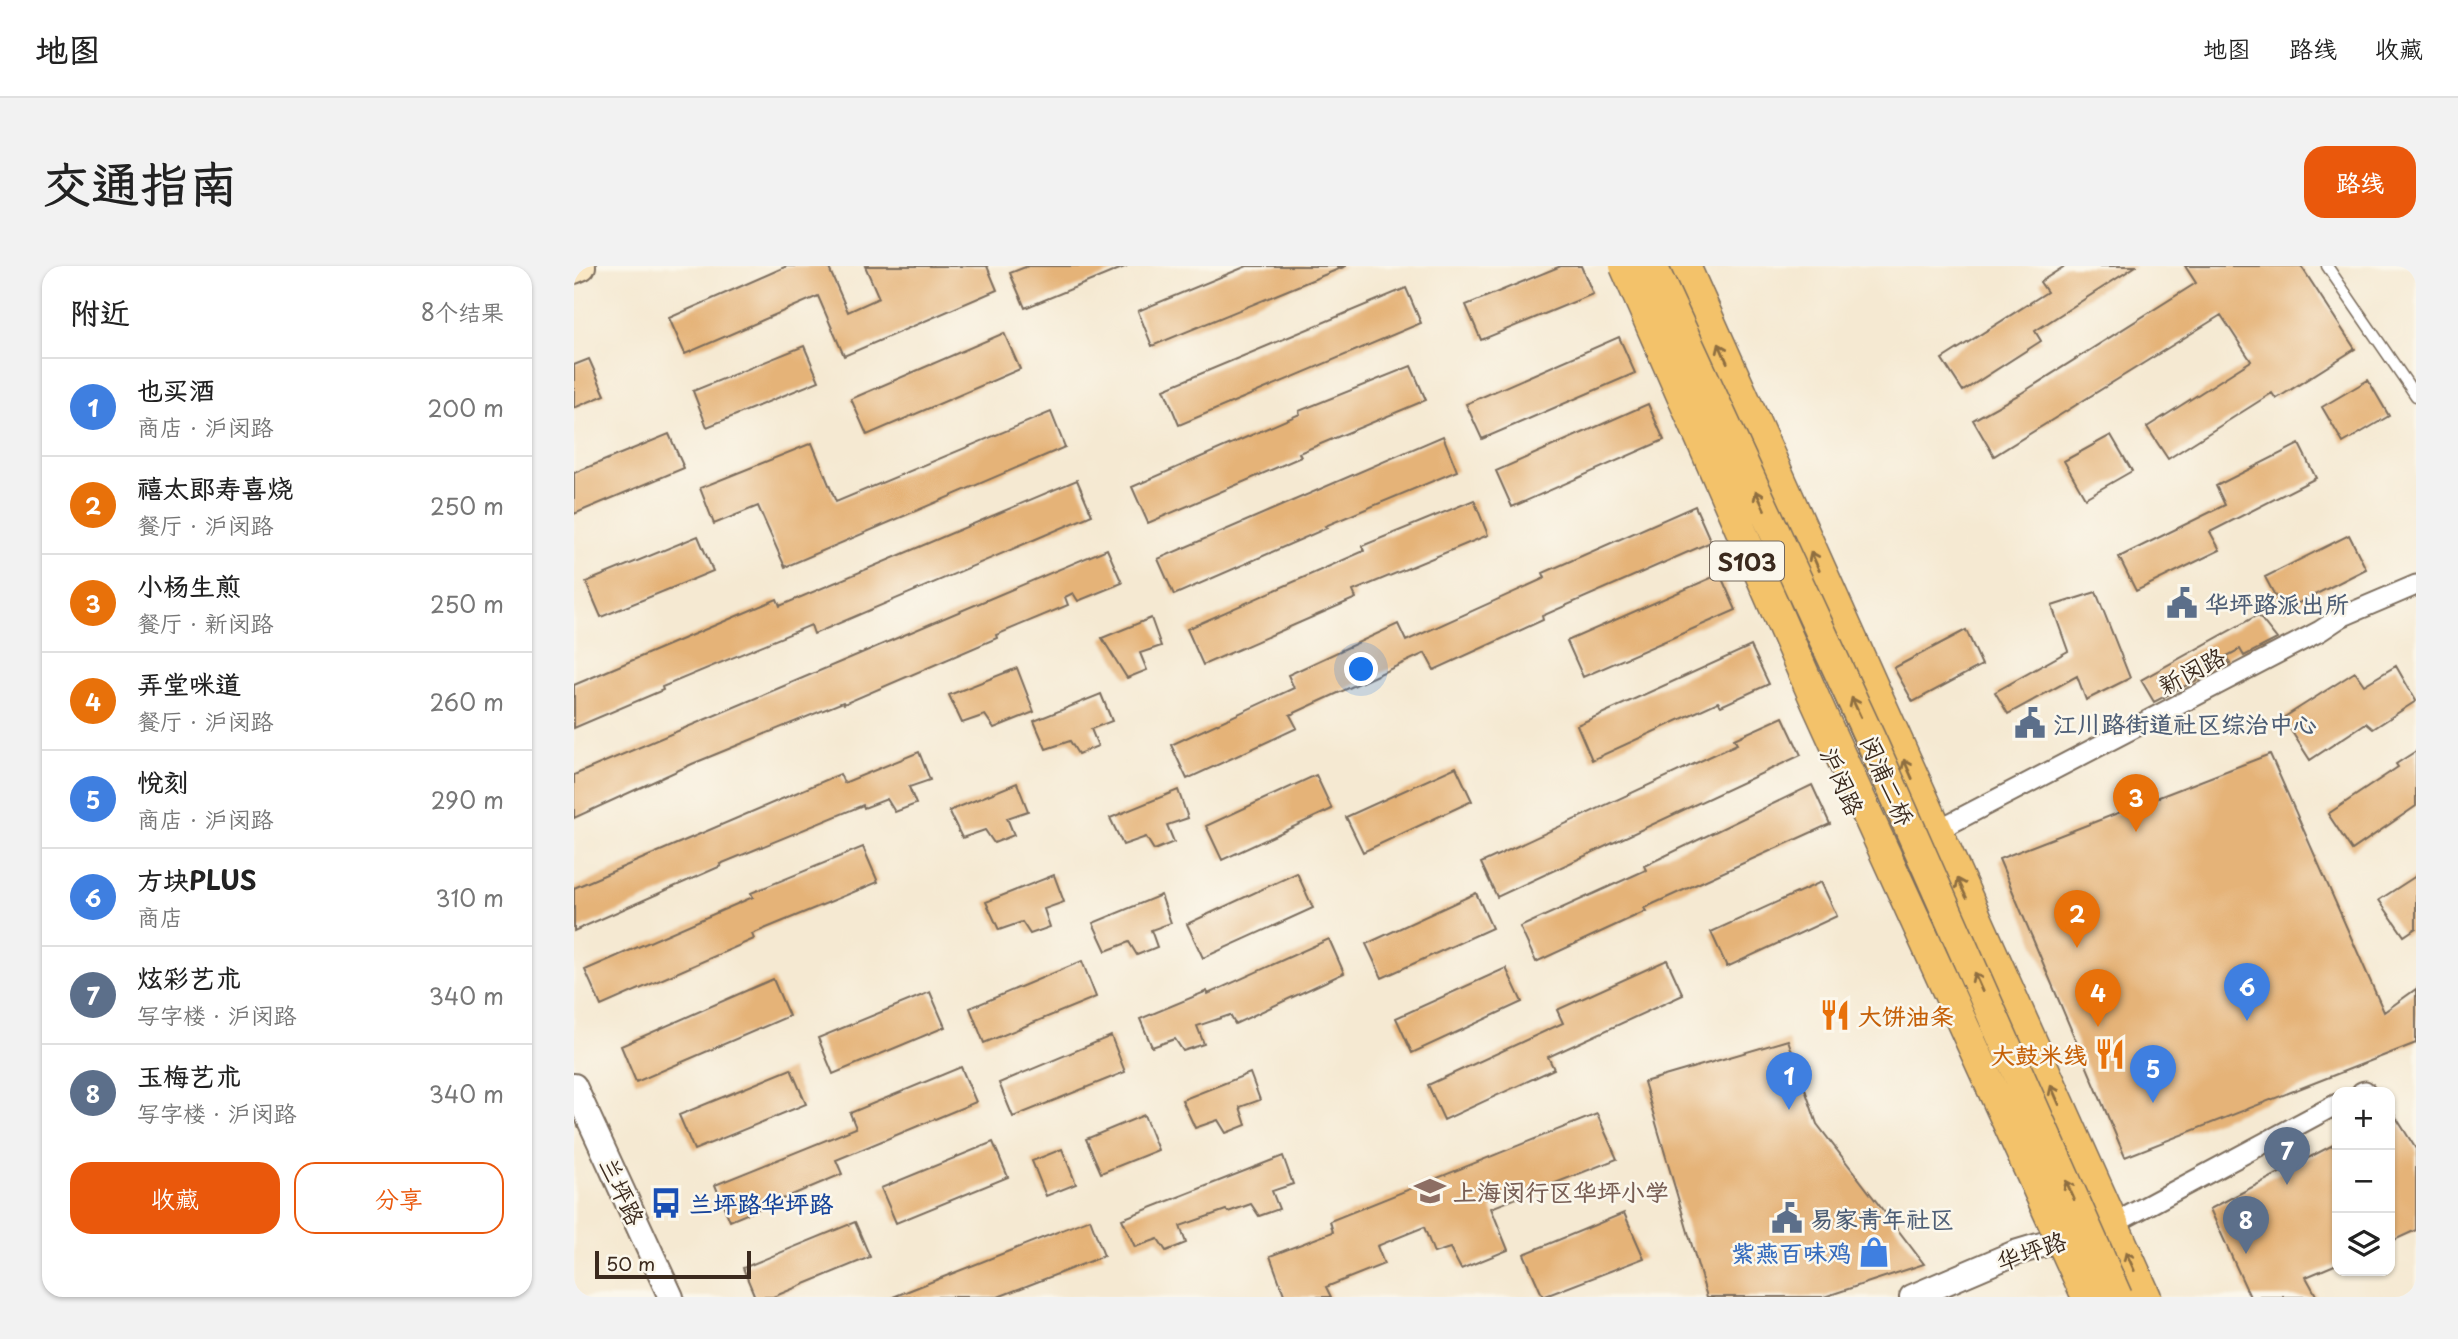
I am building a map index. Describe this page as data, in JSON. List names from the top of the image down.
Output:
{
  "streets": {
    "main road": ["S103", "闵浦二桥", "沪闵路"],
    "street": ["新闵路", "兰坪路", "华坪路"]
  },
  "crossings": [
    ["S103", "新闵路"],
    ["S103", "华坪路"],
    ["新闵路", "沪闵路"],
    ["沪闵路", "华坪路"]
  ],
  "places": {
    "public building": ["华坪路派出所", "江川路街道社区综治中心", "易家青年社区"],
    "restaurant": ["大饼油条", "大鼓米线"],
    "school or university": ["上海闵行区华坪小学"],
    "bus stop": ["兰坪路华坪路"],
    "shop": ["紫燕百味鸡"]
  },
  "scale_bar": "50 m",
  "page": {
    "header": "地图",
    "nav": ["地图", "路线", "收藏"],
    "title": "交通指南",
    "buttons": [
      "路线",
      ["收藏", "分享"]
    ],
    "heading": ["附近", "8个结果"],
    "list": [
      {
        "mark": "1",
        "name": "也买酒",
        "note": "商店 · 沪闵路",
        "value": "200 m"
      },
      {
        "mark": "2",
        "name": "禧太郎寿喜烧",
        "note": "餐厅 · 沪闵路",
        "value": "250 m"
      },
      {
        "mark": "3",
        "name": "小杨生煎",
        "note": "餐厅 · 新闵路",
        "value": "250 m"
      },
      {
        "mark": "4",
        "name": "弄堂咪道",
        "note": "餐厅 · 沪闵路",
        "value": "260 m"
      },
      {
        "mark": "5",
        "name": "悦刻",
        "note": "商店 · 沪闵路",
        "value": "290 m"
      },
      {
        "mark": "6",
        "name": "方块PLUS",
        "note": "商店",
        "value": "310 m"
      },
      {
        "mark": "7",
        "name": "炫彩艺术",
        "note": "写字楼 · 沪闵路",
        "value": "340 m"
      },
      {
        "mark": "8",
        "name": "玉梅艺术",
        "note": "写字楼 · 沪闵路",
        "value": "340 m"
      }
    ],
    "pins": [
      "3",
      "2",
      "6",
      "4",
      "5",
      "1",
      "7",
      "8"
    ],
    "map_buttons": ["+", "−"],
    "scale": "50 m"
  }
}
